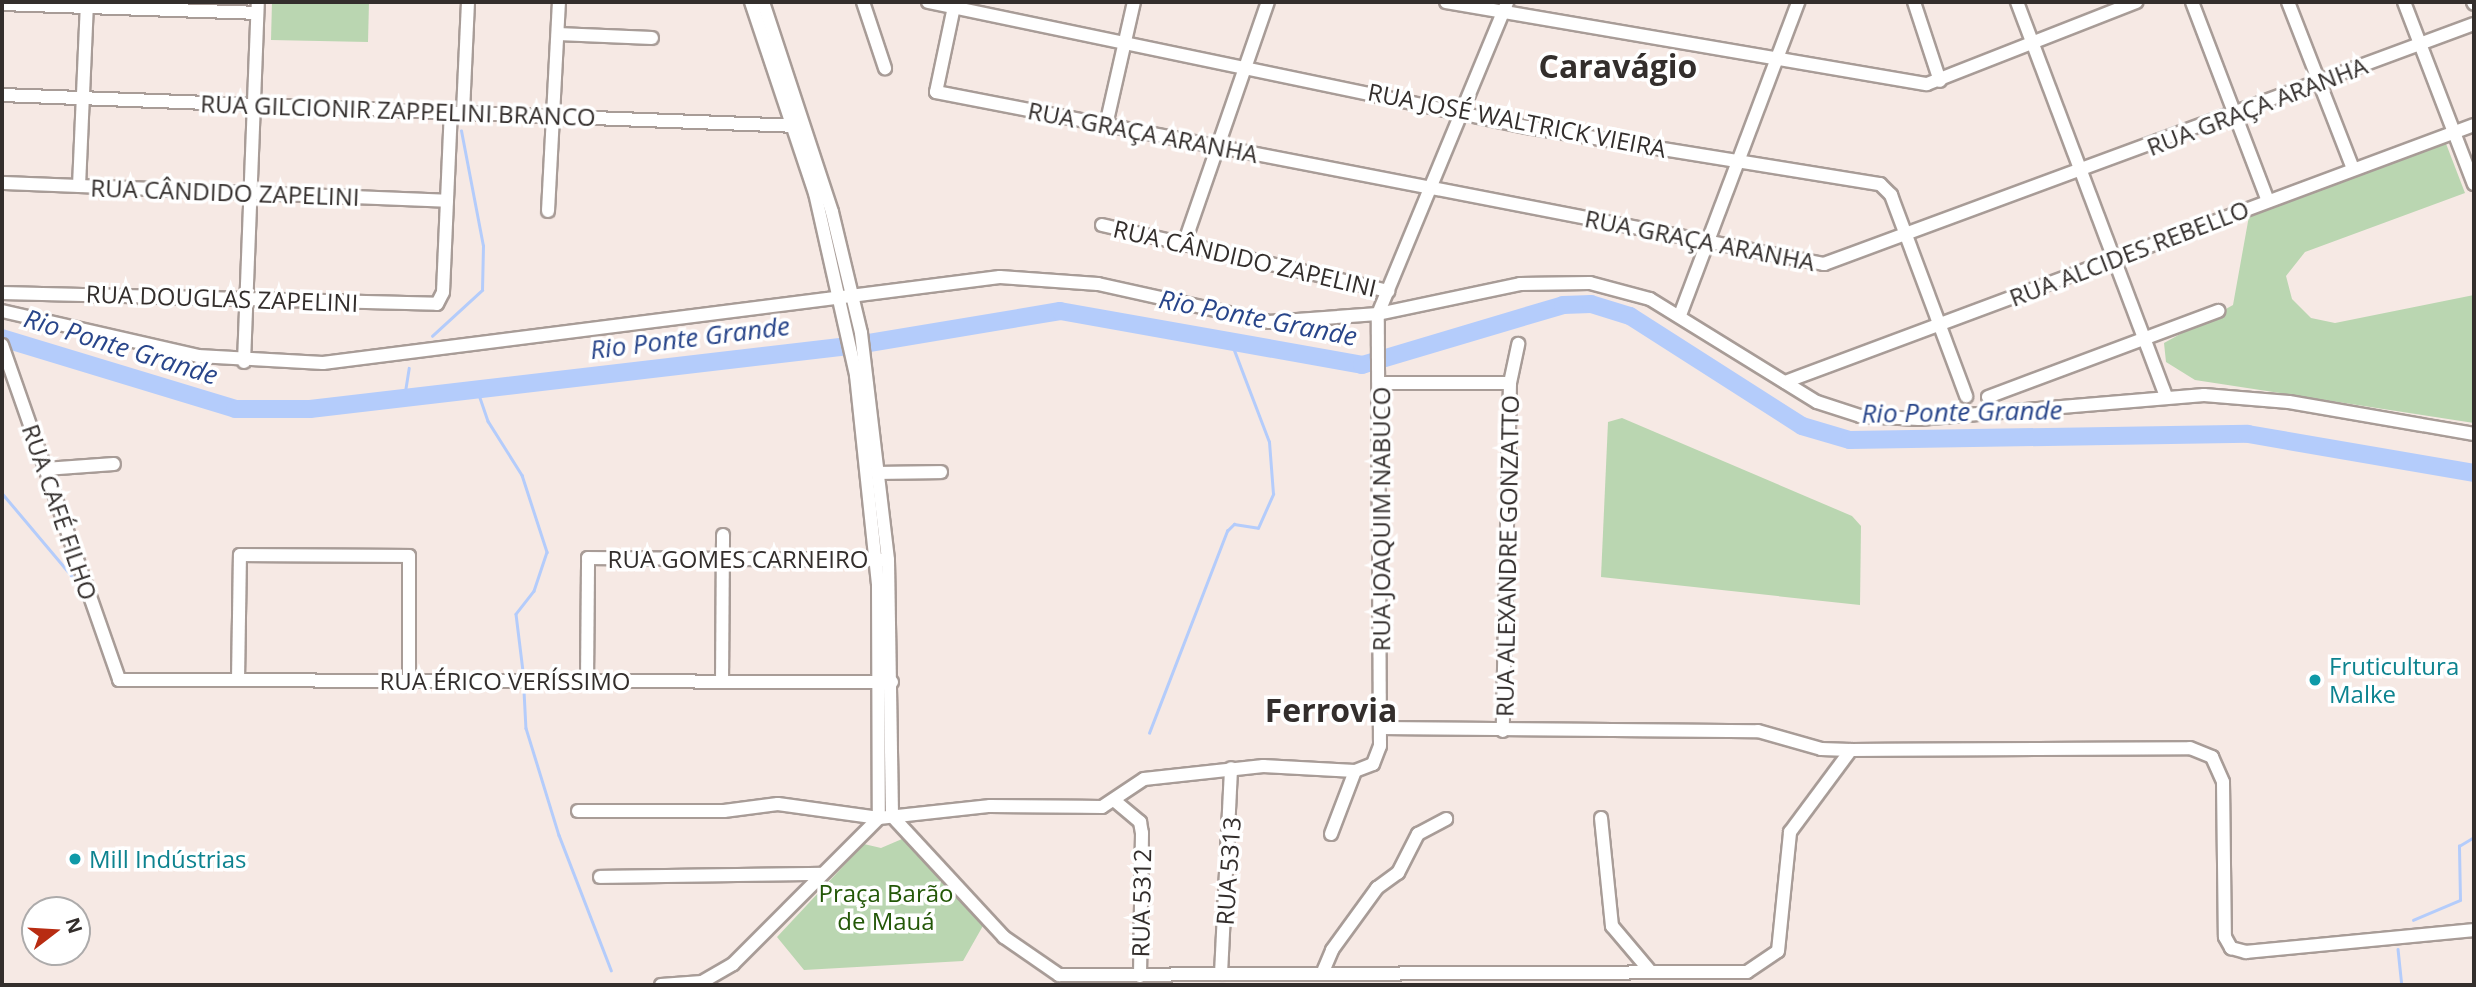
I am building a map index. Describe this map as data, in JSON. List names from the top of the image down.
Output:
{
  "streets": {
    "street": [
      "RUA GRAÇA ARANHA",
      "RUA GILCIONIR ZAPPELINI BRANCO",
      "RUA JOSÉ WALTRICK VIEIRA",
      "RUA CÂNDIDO ZAPELINI",
      "RUA ALCIDES REBELLO",
      "RUA DOUGLAS ZAPELINI",
      "RUA CAFÉ FILHO",
      "RUA JOAQUIM NABUCO",
      "RUA ALEXANDRE GONZATTO",
      "RUA GOMES CARNEIRO",
      "RUA ÉRICO VERÍSSIMO",
      "RUA 5313",
      "RUA 5312"
    ]
  },
  "crossings": [
    ["RUA GRAÇA ARANHA", "RUA JOSÉ WALTRICK VIEIRA"],
    ["RUA GRAÇA ARANHA", "RUA JOAQUIM NABUCO"],
    ["RUA JOSÉ WALTRICK VIEIRA", "RUA ALCIDES REBELLO"],
    ["RUA JOSÉ WALTRICK VIEIRA", "RUA JOAQUIM NABUCO"],
    ["RUA CÂNDIDO ZAPELINI", "RUA DOUGLAS ZAPELINI"],
    ["RUA CÂNDIDO ZAPELINI", "RUA JOAQUIM NABUCO"],
    ["RUA CAFÉ FILHO", "RUA ÉRICO VERÍSSIMO"],
    ["RUA JOAQUIM NABUCO", "RUA ALEXANDRE GONZATTO"],
    ["RUA GOMES CARNEIRO", "RUA ÉRICO VERÍSSIMO"]
  ],
  "districts": ["Caravágio", "Ferrovia"],
  "water": ["Rio Ponte Grande"],
  "parks": ["Praça Barão de Mauá"],
  "places": ["Fruticultura Malke", "Mill Indústrias"],
  "north": "right"
}
